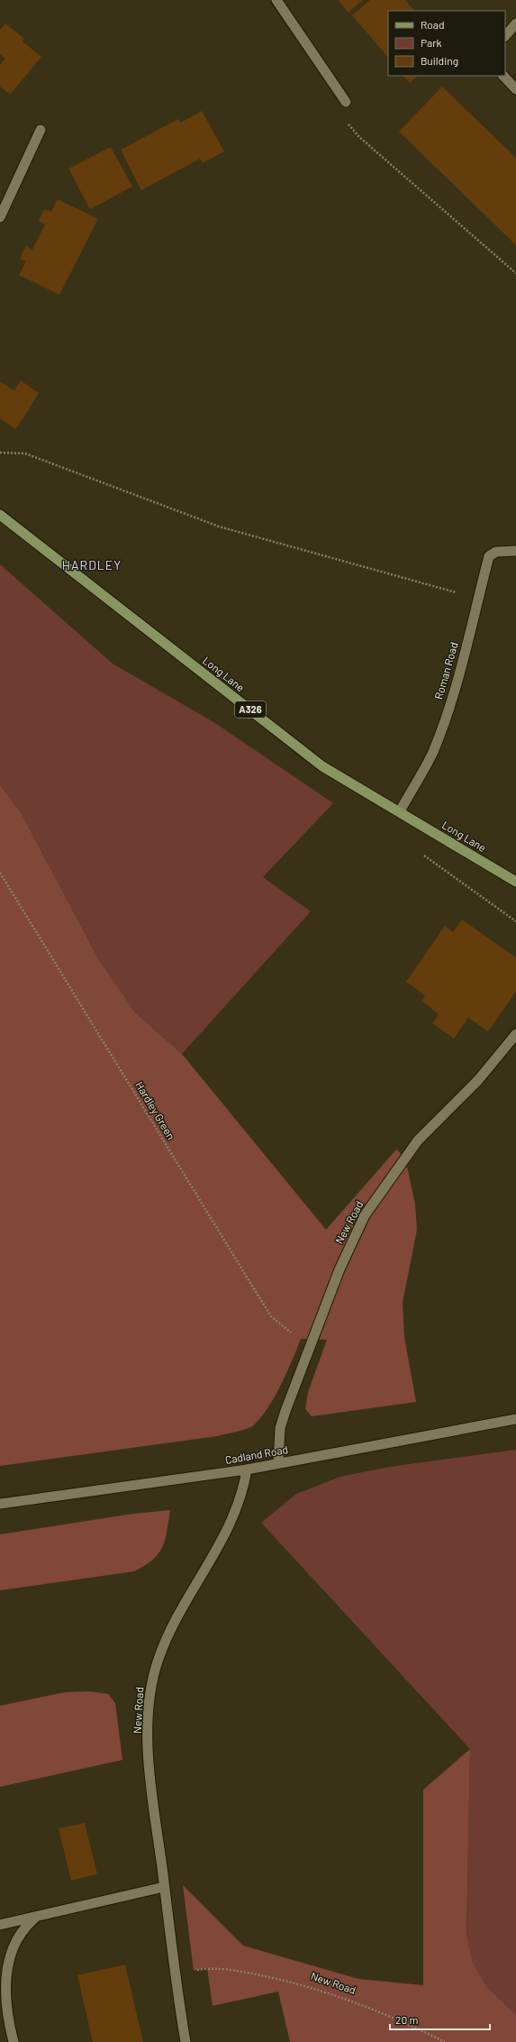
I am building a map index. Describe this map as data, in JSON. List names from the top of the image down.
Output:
{
  "streets": {
    "main road": ["Long Lane", "A326"],
    "street": ["Roman Road", "New Road", "Cadland Road"],
    "path": ["Hardley Green"]
  },
  "crossings": [
    ["Roman Road", "Long Lane"],
    ["Hardley Green", "New Road"],
    ["New Road", "Cadland Road"]
  ],
  "districts": ["HARDLEY"],
  "legend": ["Road", "Park", "Building"],
  "scale_bar": "20 m"
}
